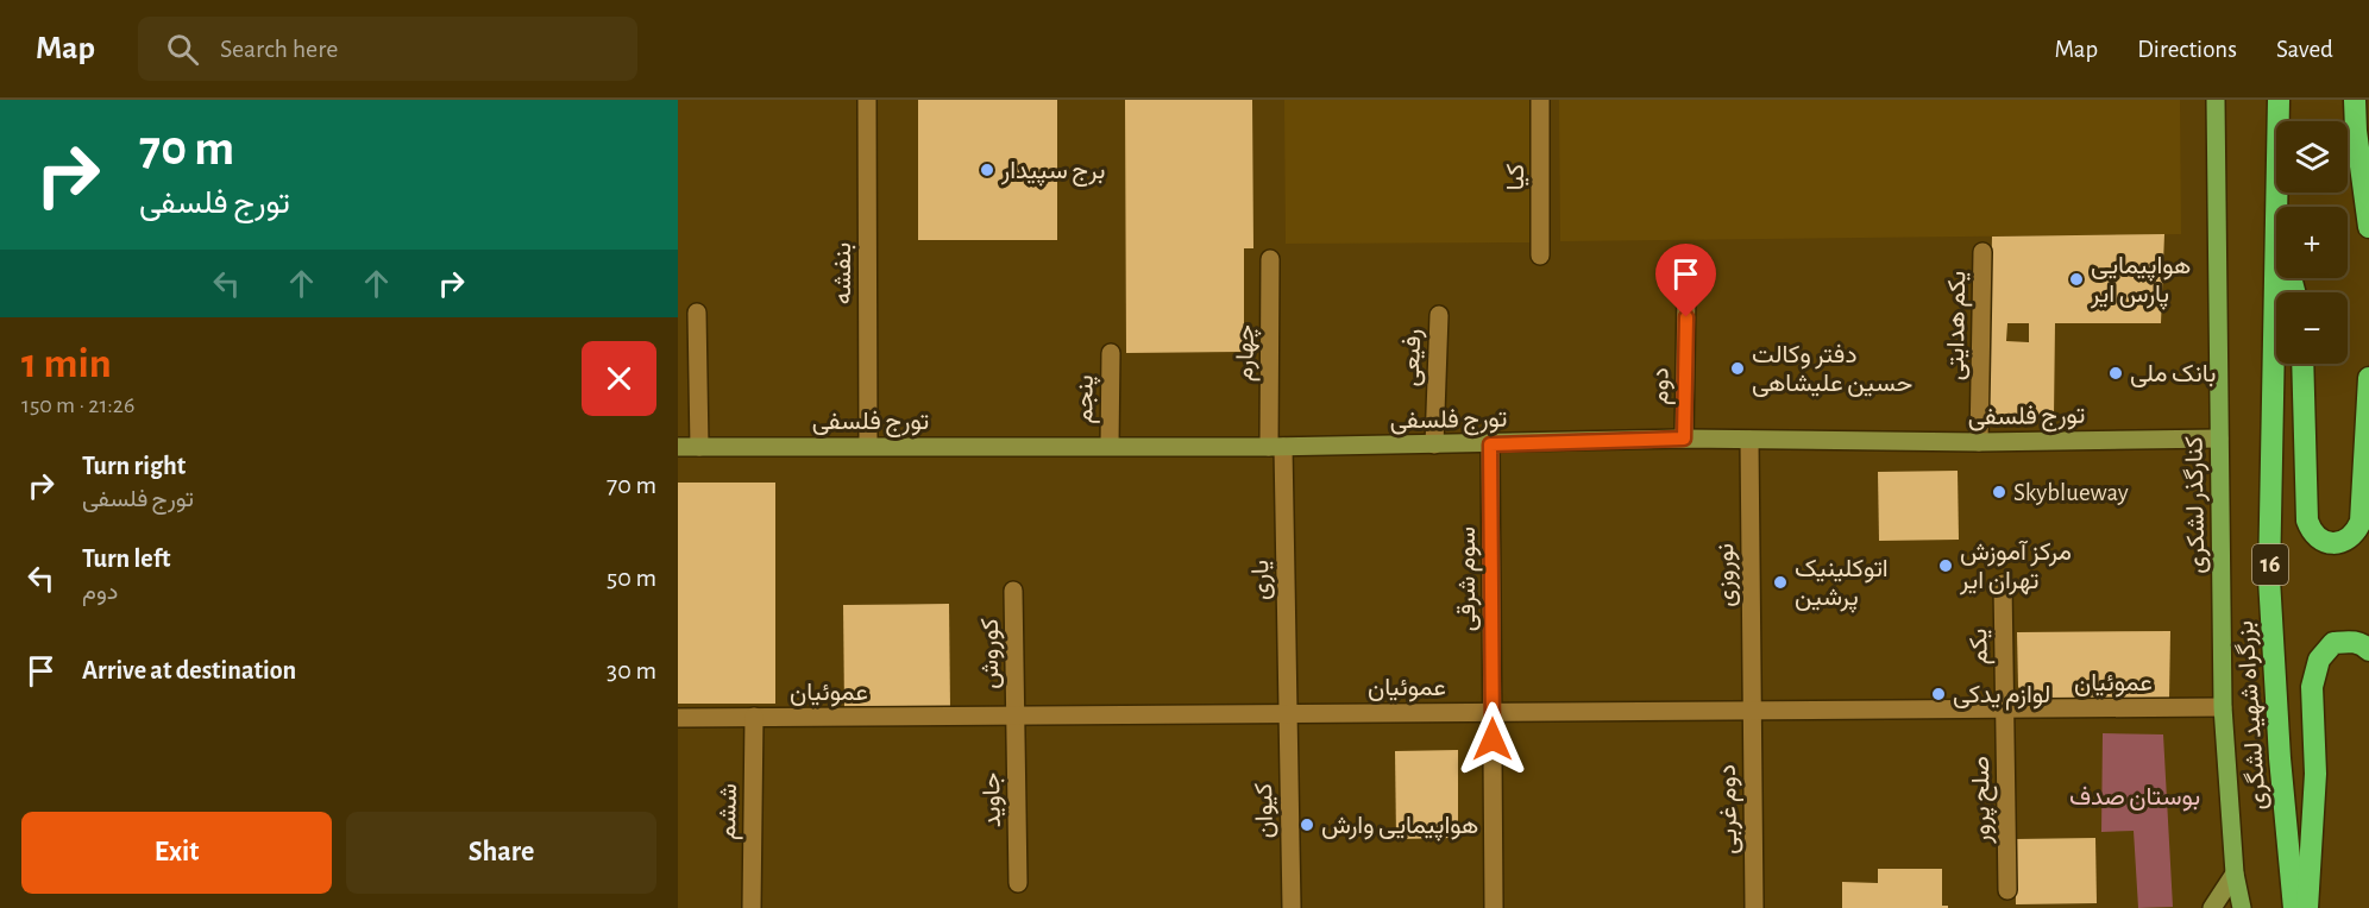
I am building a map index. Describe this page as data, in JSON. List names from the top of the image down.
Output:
{
  "streets": {
    "highway": ["16", "بزرگراه شهید لشگری"],
    "main road": ["کنارگذر لشکری"],
    "street": [
      "کیا",
      "بنفشه",
      "یکم هدایتی",
      "چهارم",
      "رفیعی",
      "دوم",
      "پنجم",
      "تورج فلسفی",
      "نوروزی",
      "سوم شرقی",
      "یاری",
      "یکم",
      "کوروش",
      "عموئیان",
      "جاوید",
      "صلح پرور",
      "دوم غربی",
      "کیوان",
      "ششم"
    ]
  },
  "crossings": [
    ["بنفشه", "تورج فلسفی"],
    ["یکم هدایتی", "تورج فلسفی"],
    ["چهارم", "تورج فلسفی"],
    ["چهارم", "یاری"],
    ["رفیعی", "تورج فلسفی"],
    ["دوم", "تورج فلسفی"],
    ["پنجم", "تورج فلسفی"],
    ["تورج فلسفی", "کنارگذر لشکری"],
    ["تورج فلسفی", "نوروزی"],
    ["تورج فلسفی", "سوم شرقی"],
    ["تورج فلسفی", "یاری"],
    ["کنارگذر لشکری", "عموئیان"],
    ["16", "بزرگراه شهید لشگری"],
    ["نوروزی", "عموئیان"],
    ["نوروزی", "دوم غربی"],
    ["سوم شرقی", "عموئیان"],
    ["یاری", "عموئیان"],
    ["یاری", "کیوان"],
    ["یکم", "عموئیان"],
    ["یکم", "صلح پرور"],
    ["کوروش", "عموئیان"],
    ["کوروش", "جاوید"],
    ["عموئیان", "جاوید"],
    ["عموئیان", "صلح پرور"],
    ["عموئیان", "دوم غربی"],
    ["عموئیان", "کیوان"],
    ["عموئیان", "ششم"]
  ],
  "parks": ["بوستان صدف"],
  "places": [
    "برج سپیدار",
    "هواپیمایی پارس ایر",
    "دفتر وکالت حسین علیشاهی",
    "بانک ملی",
    "Skyblueway",
    "مرکز آموزش تهران ایر",
    "اتوکلینیک پرشین",
    "لوازم یدکی",
    "هواپیمایی وارش"
  ],
  "page": {
    "header": "Map",
    "search": "Search here",
    "nav": ["Map", "Directions", "Saved"],
    "turn": ["70 m", "تورج فلسفی"],
    "map_buttons": ["+", "−"],
    "heading": ["1 min", "150 m · 21:26"],
    "list": [
      {
        "name": "Turn right",
        "note": "تورج فلسفی",
        "value": "70 m"
      },
      {
        "name": "Turn left",
        "note": "دوم",
        "value": "50 m"
      },
      {
        "name": "Arrive at destination",
        "value": "30 m"
      }
    ],
    "buttons": ["Exit", "Share"]
  }
}
